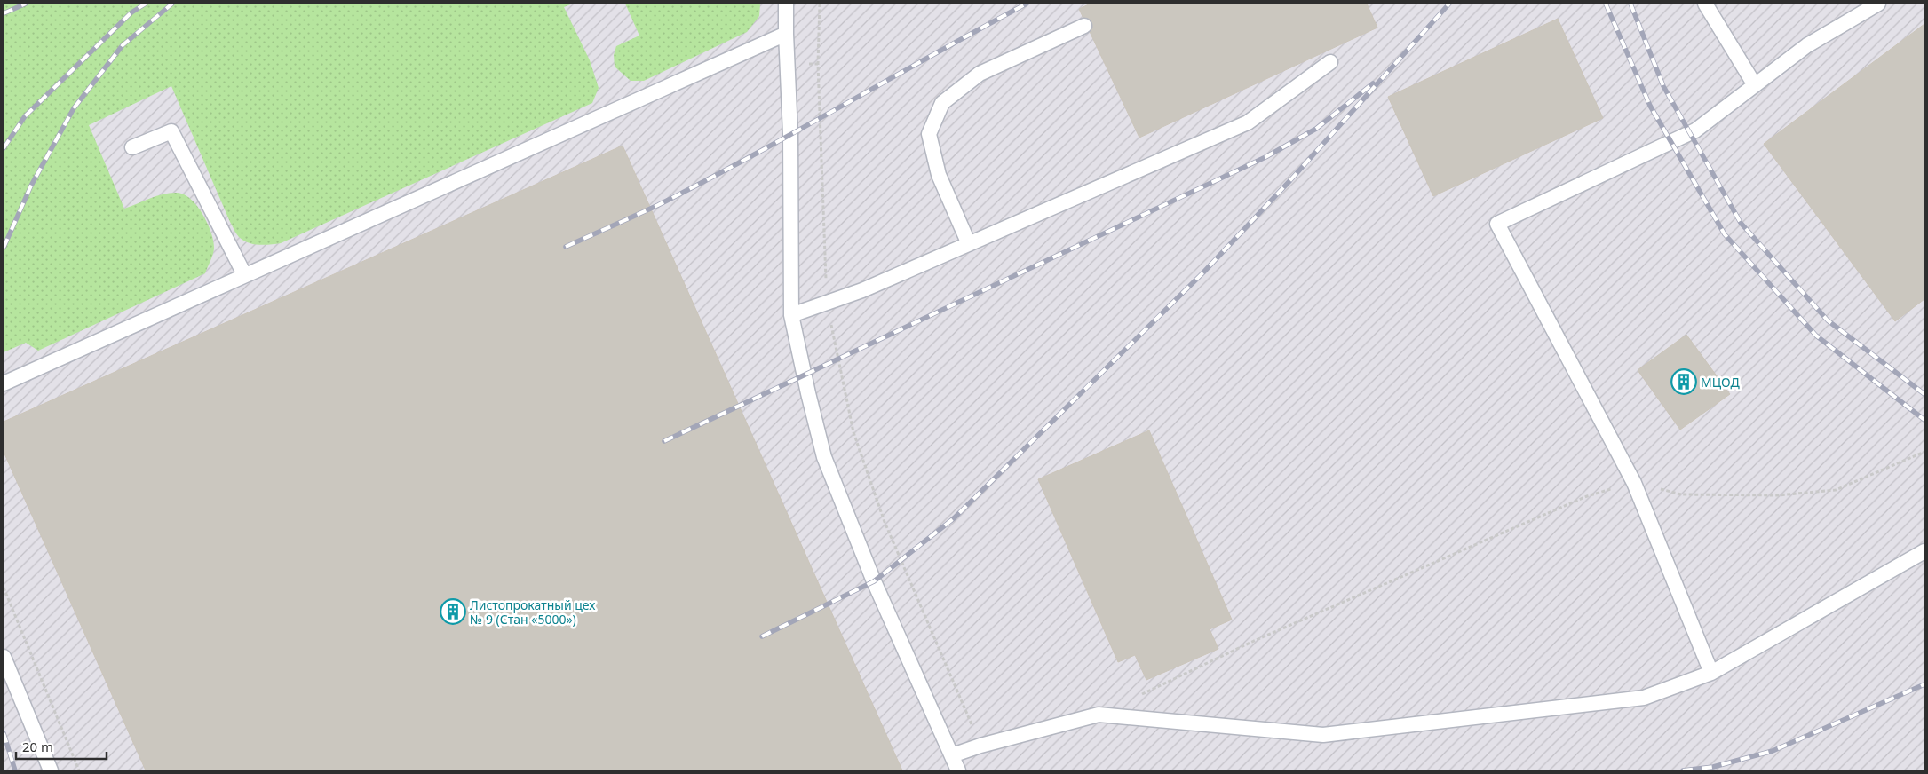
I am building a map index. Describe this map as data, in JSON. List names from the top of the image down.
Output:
{
  "places": {
    "building": ["МЦОД", "Листопрокатный цех № 9 (Стан «5000»)"]
  },
  "scale_bar": "20 m"
}
